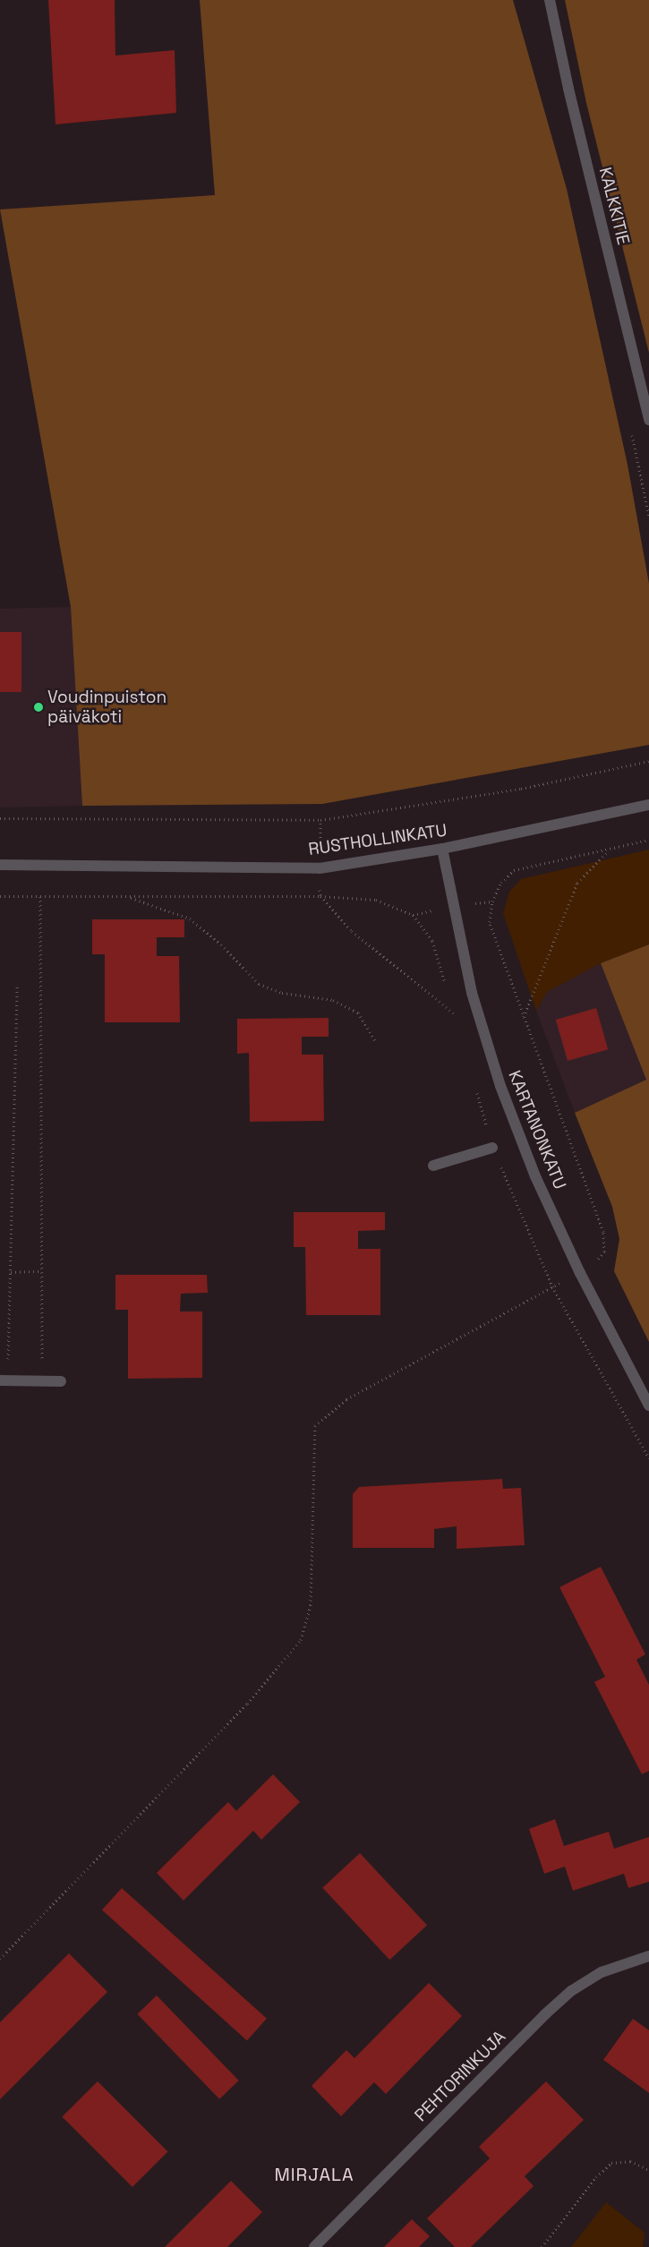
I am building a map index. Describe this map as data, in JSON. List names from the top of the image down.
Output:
{
  "streets": {
    "street": [
      "KALKKITIE",
      "RUSTHOLLINKATU",
      "KARTANONKATU",
      "PEHTORINKUJA"
    ]
  },
  "crossings": [
    ["RUSTHOLLINKATU", "KARTANONKATU"]
  ],
  "districts": ["MIRJALA"],
  "places": ["Voudinpuiston päiväkoti"]
}
